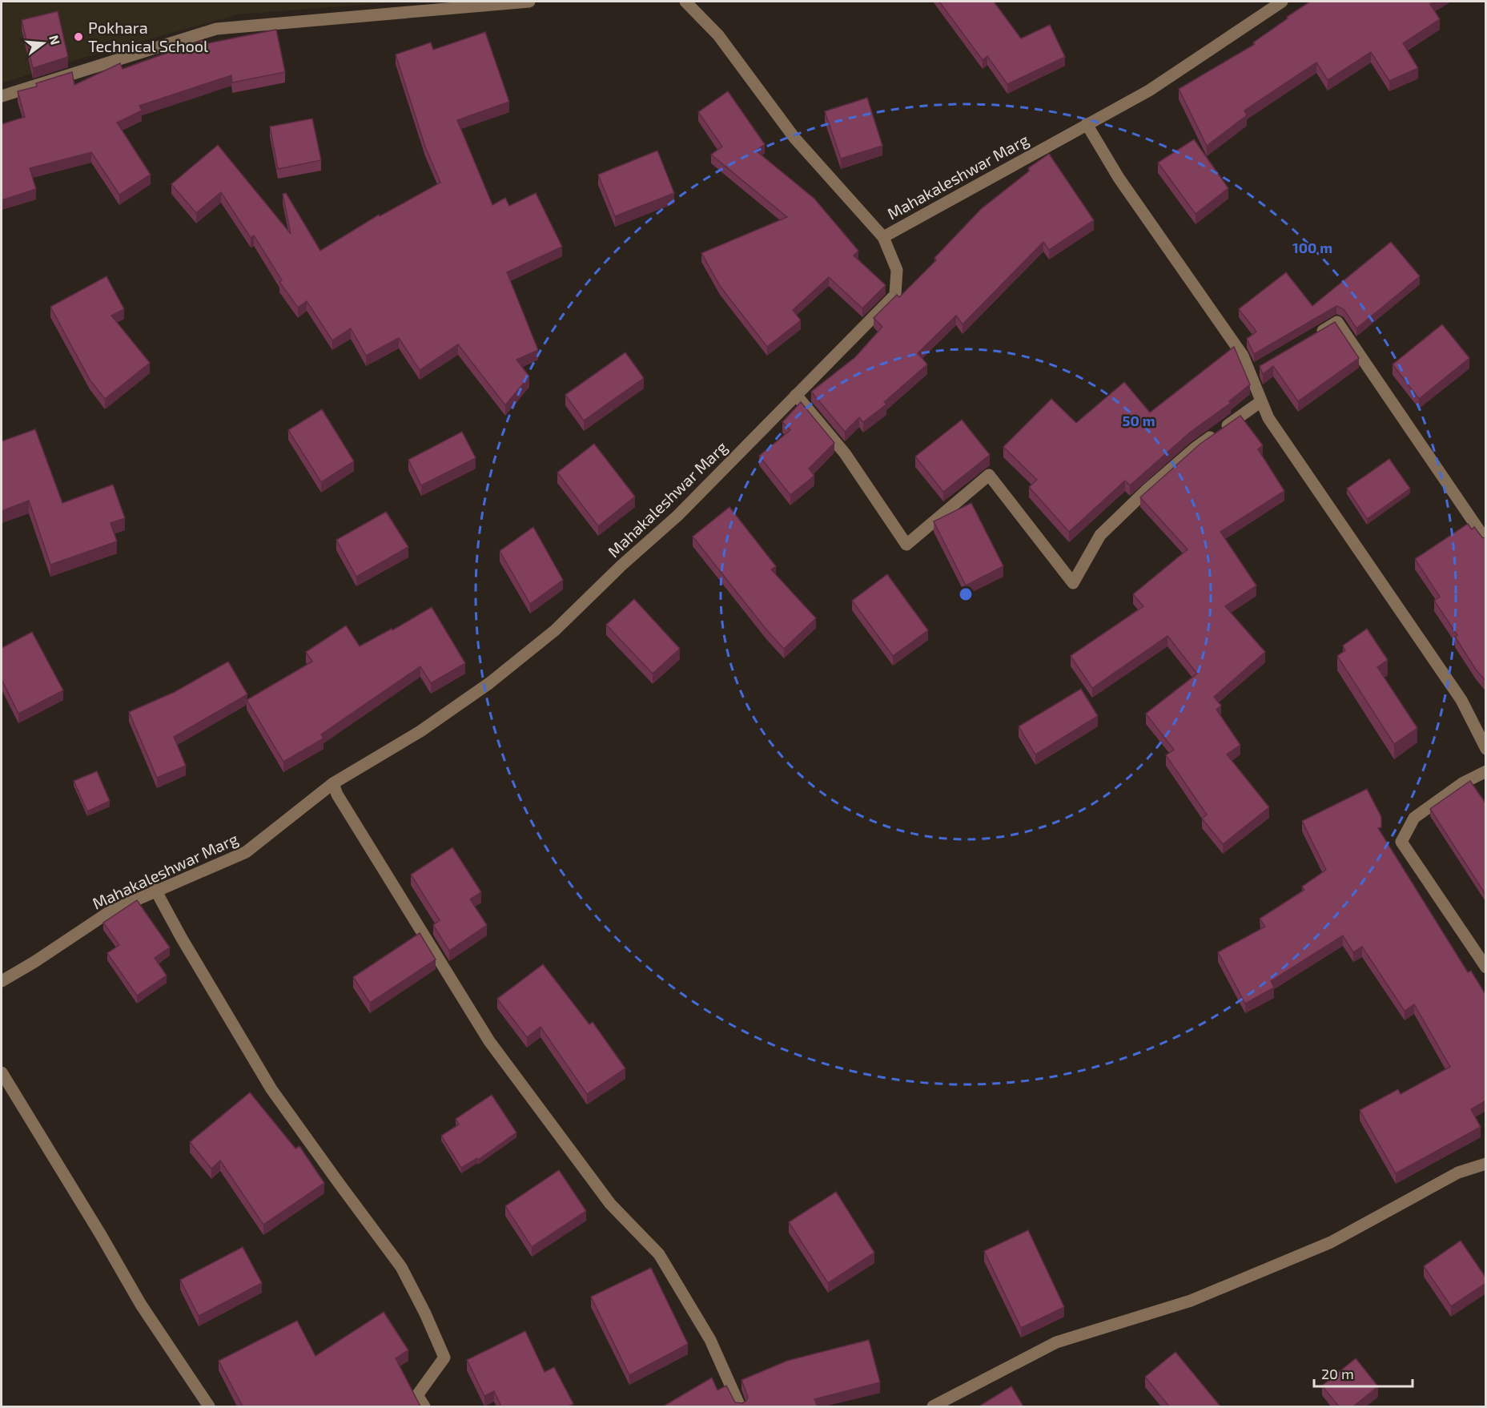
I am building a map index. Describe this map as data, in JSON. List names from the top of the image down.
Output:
{
  "streets": {
    "street": ["Mahakaleshwar Marg"]
  },
  "places": ["Pokhara Technical School"],
  "scale_bar": "20 m",
  "north": "right",
  "rings": ["100 m", "50 m"]
}
